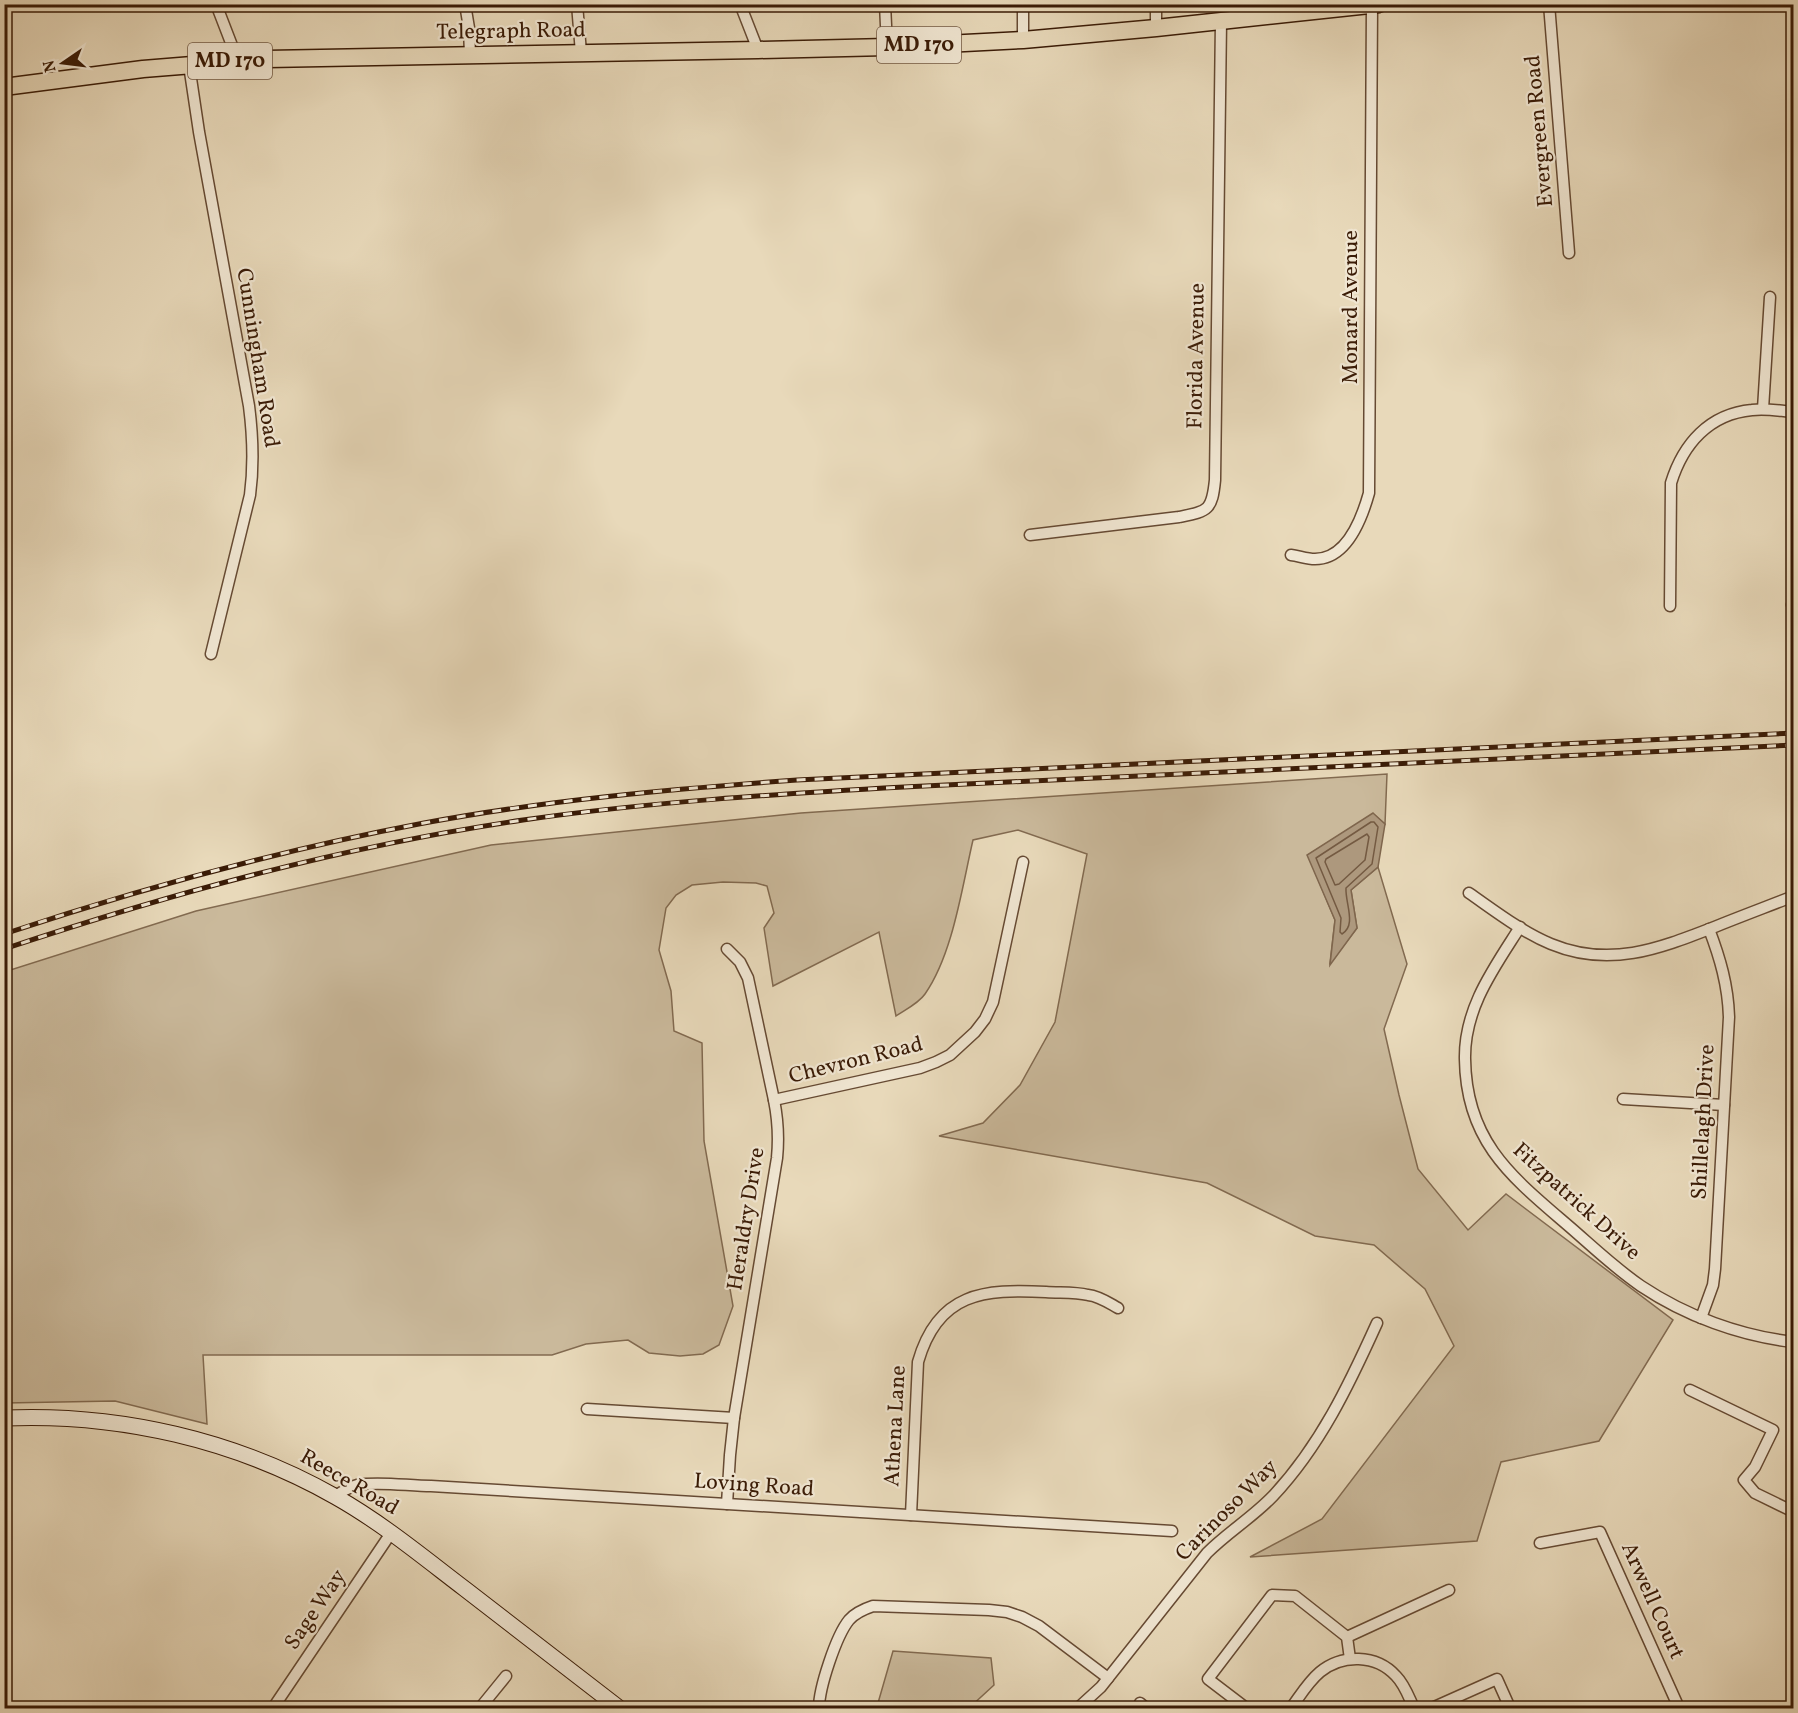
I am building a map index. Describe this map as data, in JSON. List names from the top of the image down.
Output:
{
  "streets": {
    "main road": ["Telegraph Road", "MD 170", "Reece Road"],
    "street": [
      "Evergreen Road",
      "Monard Avenue",
      "Florida Avenue",
      "Cunningham Road",
      "Chevron Road",
      "Shillelagh Drive",
      "Fitzpatrick Drive",
      "Heraldry Drive",
      "Athena Lane",
      "Loving Road",
      "Carinoso Way",
      "Arwell Court",
      "Sage Way"
    ]
  },
  "crossings": [
    ["Telegraph Road", "Monard Avenue"],
    ["Telegraph Road", "Florida Avenue"],
    ["Telegraph Road", "Cunningham Road"],
    ["Chevron Road", "Heraldry Drive"],
    ["Shillelagh Drive", "Fitzpatrick Drive"],
    ["Heraldry Drive", "Loving Road"],
    ["Athena Lane", "Loving Road"],
    ["Reece Road", "Loving Road"],
    ["Reece Road", "Sage Way"]
  ],
  "north": "left"
}
